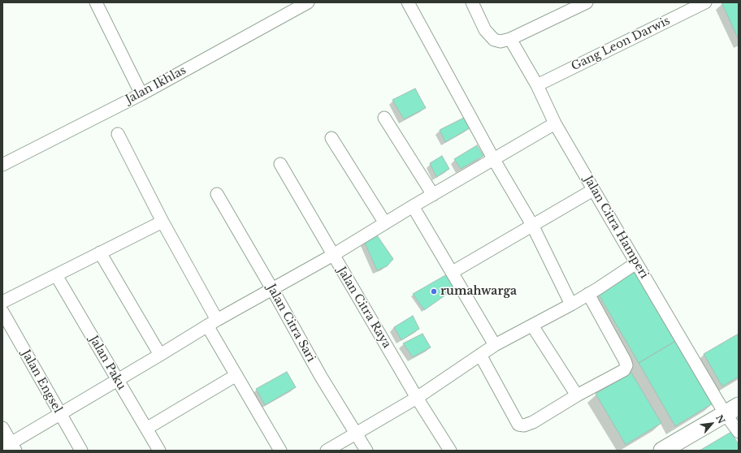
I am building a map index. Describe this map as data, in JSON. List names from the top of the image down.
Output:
{
  "streets": {
    "street": [
      "Gang Leon Darwis",
      "Jalan Ikhlas",
      "Jalan Citra Hamperi",
      "Jalan Citra Raya",
      "Jalan Citra Sari",
      "Jalan Paku",
      "Jalan Engsel"
    ]
  },
  "crossings": [
    ["Gang Leon Darwis", "Jalan Citra Hamperi"]
  ],
  "places": ["rumahwarga"],
  "north": "top right"
}
